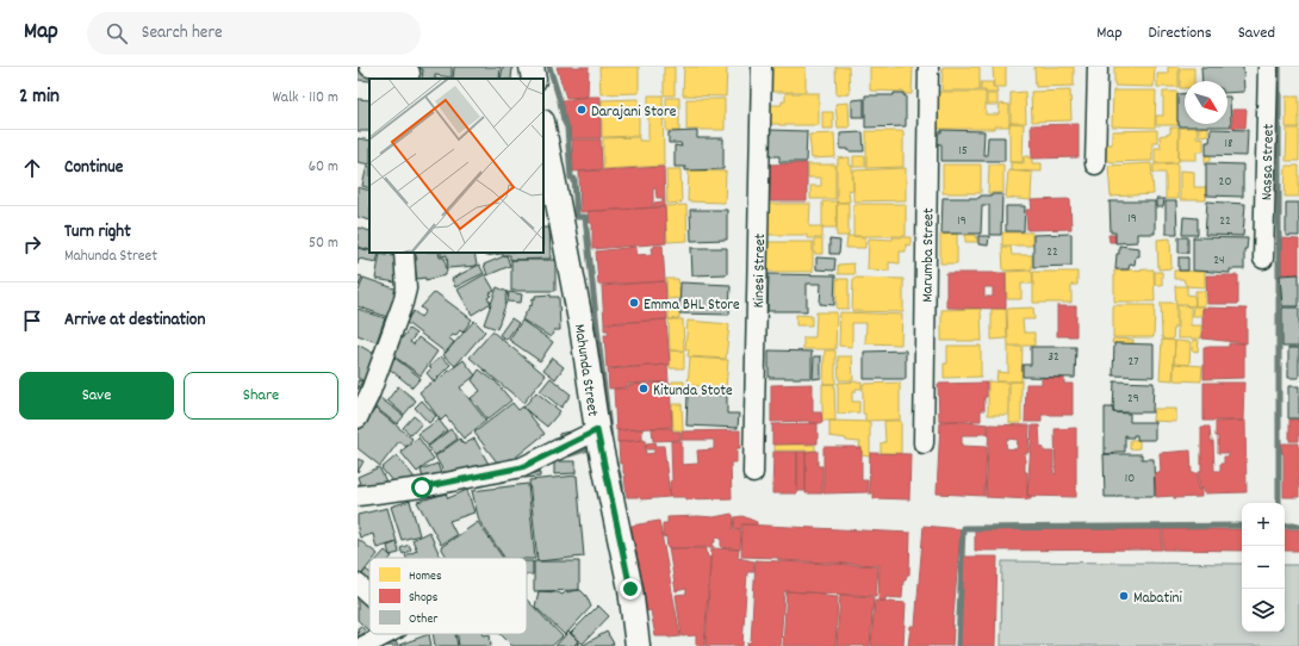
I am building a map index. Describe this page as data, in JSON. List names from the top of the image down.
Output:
{
  "streets": {
    "street": [
      "Nassa Street",
      "Marumba Street",
      "Kinesi Street",
      "Mahunda Street"
    ]
  },
  "places": [
    "Darajani Store",
    "Emma BHL Store",
    "Kitunda Stote",
    "Mabatini"
  ],
  "house_numbers": [
    "18",
    "15",
    "20",
    "19",
    "19",
    "22",
    "22",
    "24",
    "32",
    "27",
    "29",
    "10"
  ],
  "legend": ["Homes", "Shops", "Other"],
  "north": "bottom right",
  "page": {
    "header": "Map",
    "search": "Search here",
    "nav": ["Map", "Directions", "Saved"],
    "heading": ["2 min", "Walk · 110 m"],
    "list": [
      ["Continue", "60 m"],
      ["Turn right", "Mahunda Street", "50 m"],
      "Arrive at destination"
    ],
    "buttons": ["Save", "Share"],
    "map_buttons": ["+", "−"]
  }
}
